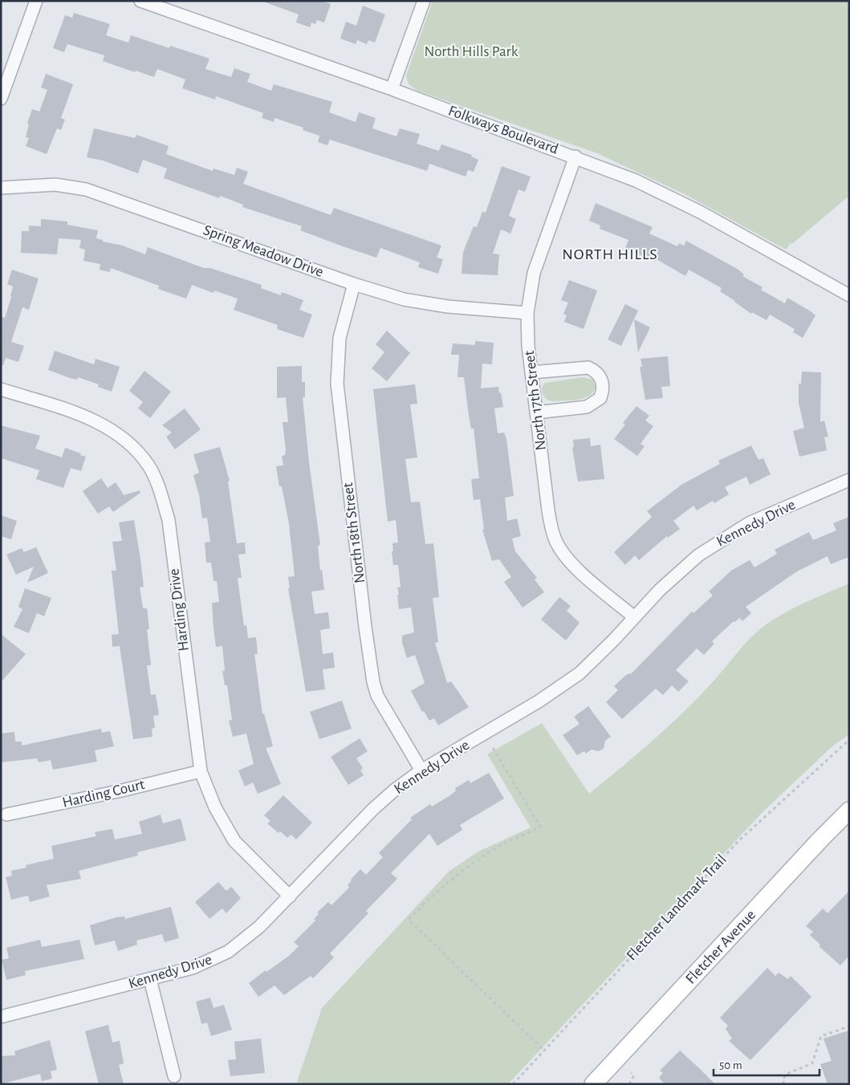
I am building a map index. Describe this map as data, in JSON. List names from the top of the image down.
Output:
{
  "streets": {
    "main road": ["Fletcher Avenue"],
    "street": [
      "Folkways Boulevard",
      "Spring Meadow Drive",
      "North 17th Street",
      "Kennedy Drive",
      "North 18th Street",
      "Harding Drive",
      "Harding Court"
    ],
    "path": ["Fletcher Landmark Trail"]
  },
  "crossings": [
    ["Folkways Boulevard", "North 17th Street"],
    ["Spring Meadow Drive", "North 17th Street"],
    ["Spring Meadow Drive", "North 18th Street"],
    ["North 17th Street", "Kennedy Drive"],
    ["Kennedy Drive", "North 18th Street"],
    ["Kennedy Drive", "Harding Drive"],
    ["Harding Drive", "Harding Court"]
  ],
  "districts": ["NORTH HILLS"],
  "parks": ["North Hills Park"],
  "scale_bar": "50 m"
}
